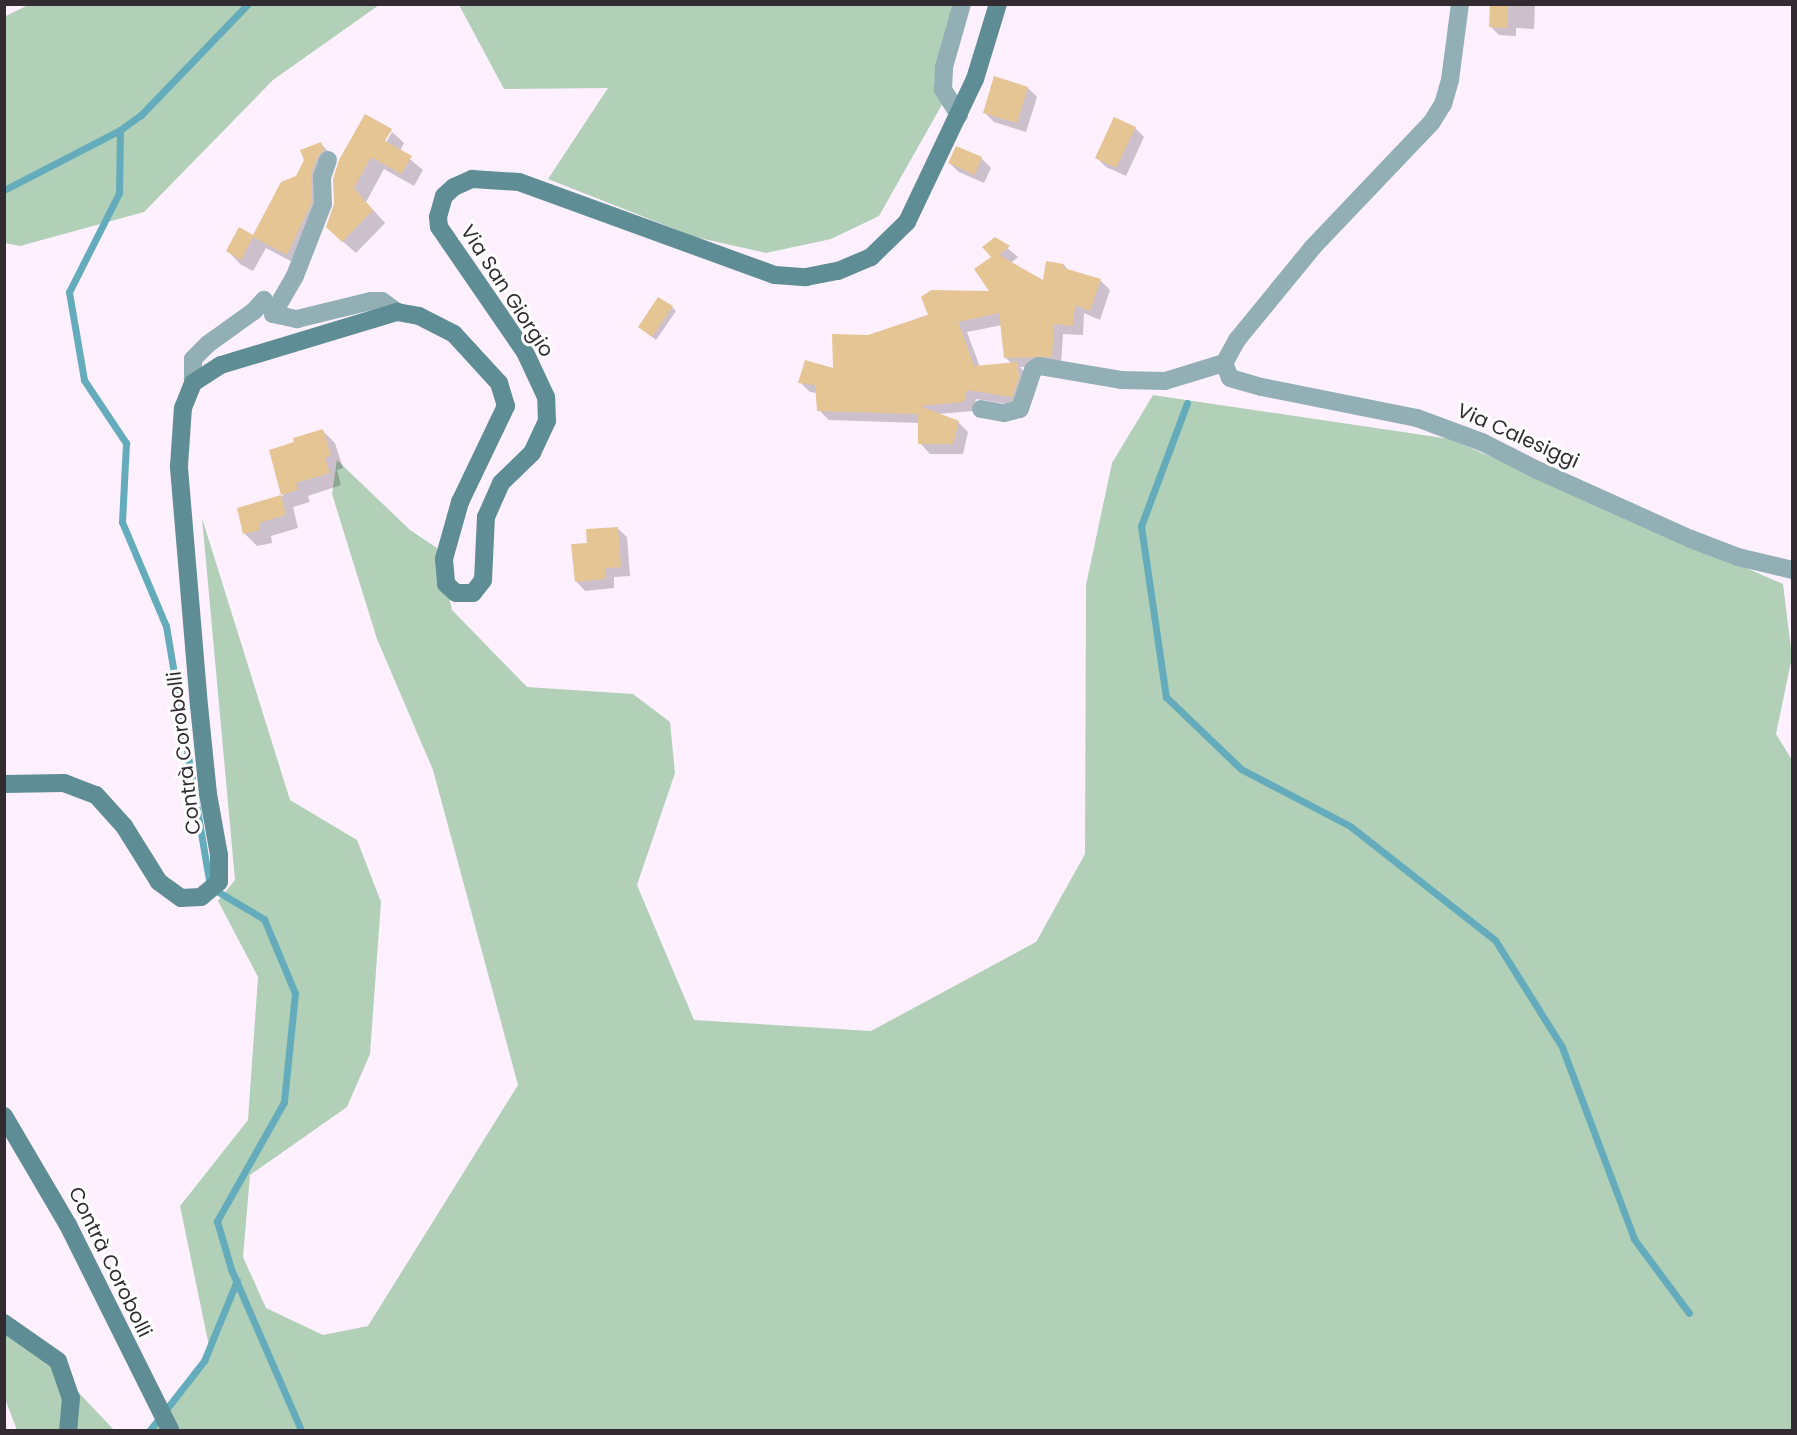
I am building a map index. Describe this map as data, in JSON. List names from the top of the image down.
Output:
{
  "streets": {
    "street": ["Via San Giorgio", "Via Calesiggi", "Contrà Corobolli"]
  }
}
